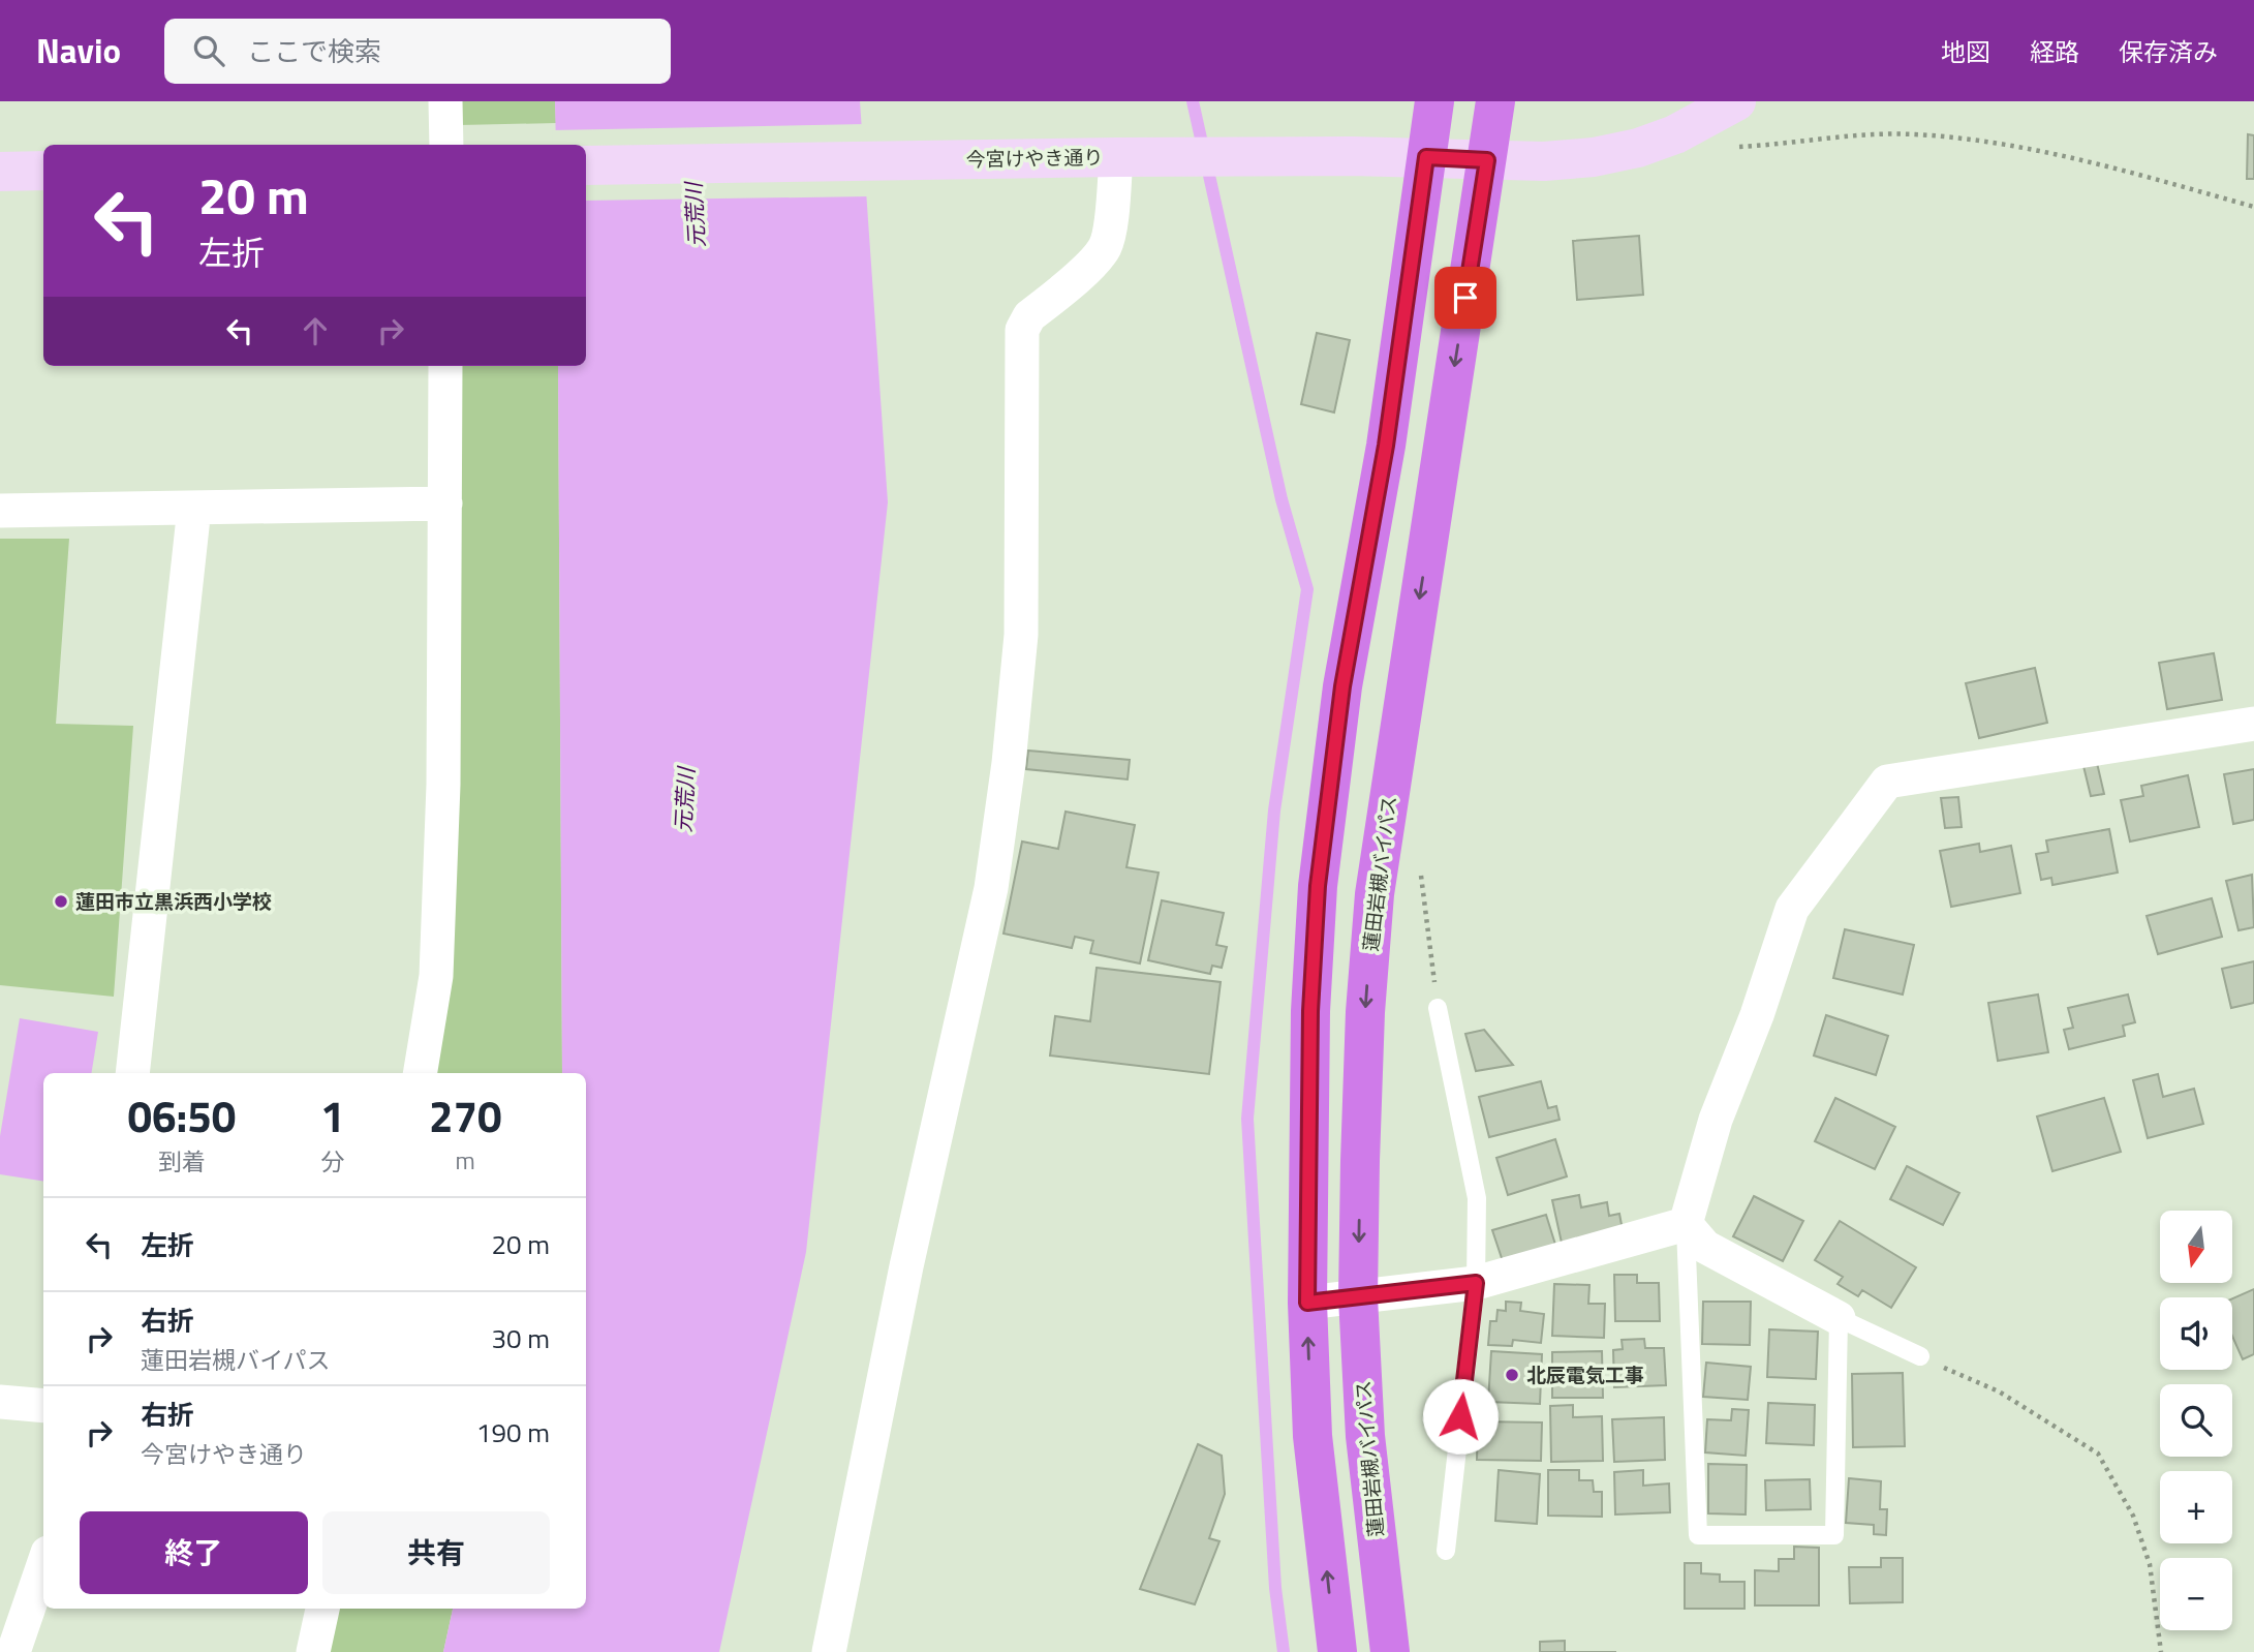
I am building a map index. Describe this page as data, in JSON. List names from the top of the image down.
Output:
{
  "streets": {
    "highway": ["蓮田岩槻バイパス"],
    "street": ["今宮けやき通り"]
  },
  "crossings": [
    ["今宮けやき通り", "蓮田岩槻バイパス"]
  ],
  "water": ["元荒川"],
  "places": ["蓮田市立黒浜西小学校", "北辰電気工事"],
  "north": "bottom",
  "page": {
    "header": "Navio",
    "search": "ここで検索",
    "nav": ["地図", "経路", "保存済み"],
    "turn": ["20 m", "左折"],
    "eta": [
      "06:50",
      "到着",
      "1",
      "分",
      "270",
      "m"
    ],
    "list": [
      {
        "name": "左折",
        "value": "20 m"
      },
      {
        "name": "右折",
        "note": "蓮田岩槻バイパス",
        "value": "30 m"
      },
      {
        "name": "右折",
        "note": "今宮けやき通り",
        "value": "190 m"
      }
    ],
    "map_buttons": ["+", "−"],
    "buttons": ["終了", "共有"]
  }
}
